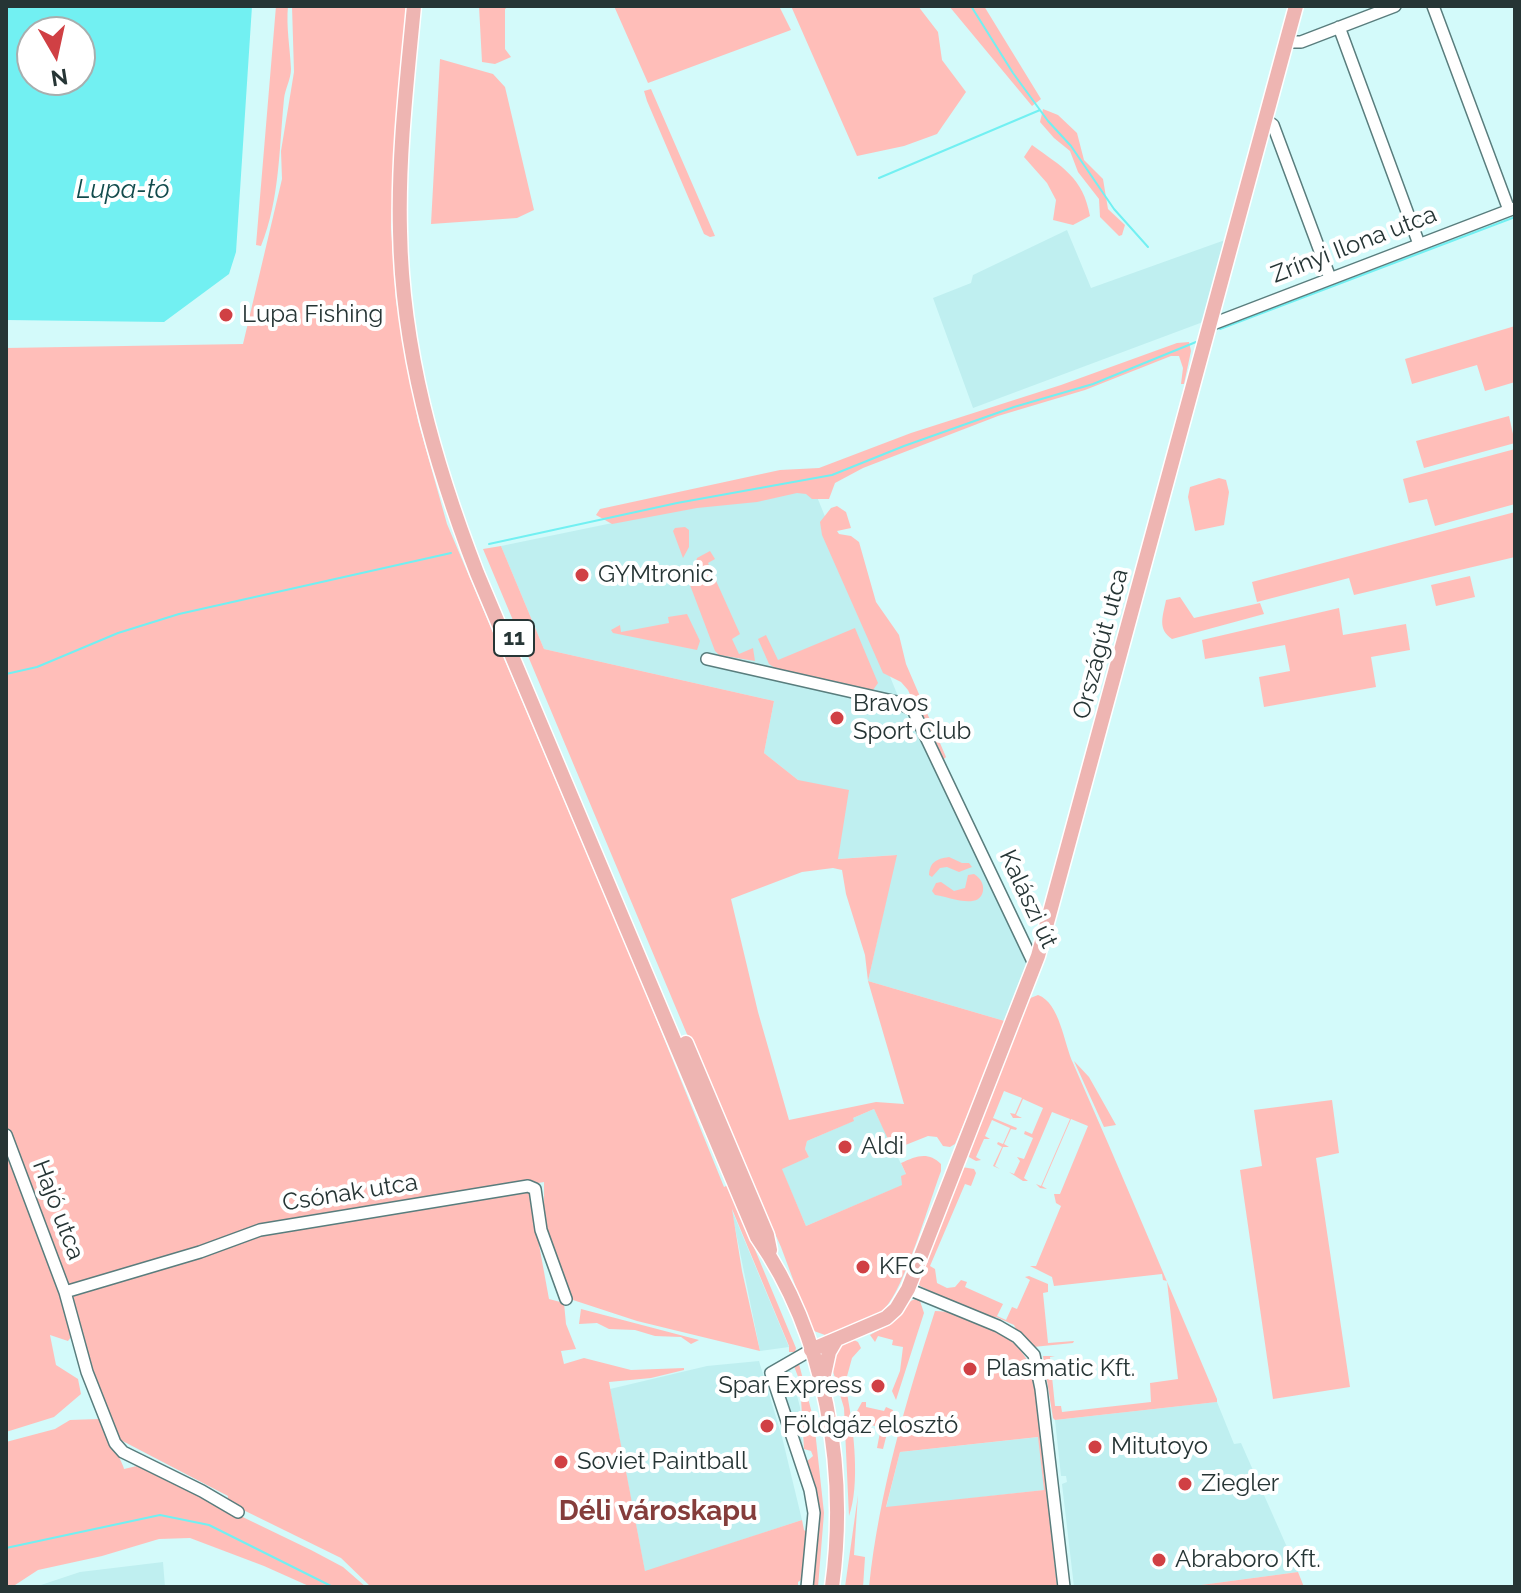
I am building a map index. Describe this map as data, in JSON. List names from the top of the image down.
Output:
{
  "streets": {
    "main road": ["11", "Országút utca", "Kalászi út"],
    "street": ["Zrínyi Ilona utca", "Csónak utca", "Hajó utca"]
  },
  "crossings": [
    ["Zrínyi Ilona utca", "Országút utca"],
    ["11", "Kalászi út"],
    ["Országút utca", "Kalászi út"],
    ["Csónak utca", "Hajó utca"]
  ],
  "districts": ["Déli városkapu"],
  "water": ["Lupa-tó"],
  "places": [
    "Lupa Fishing",
    "GYMtronic",
    "Bravos Sport Club",
    "Aldi",
    "KFC",
    "Plasmatic Kft.",
    "Spar Express",
    "Földgáz elosztó",
    "Mitutoyo",
    "Soviet Paintball",
    "Ziegler",
    "Abraboro Kft."
  ],
  "north": "bottom"
}
